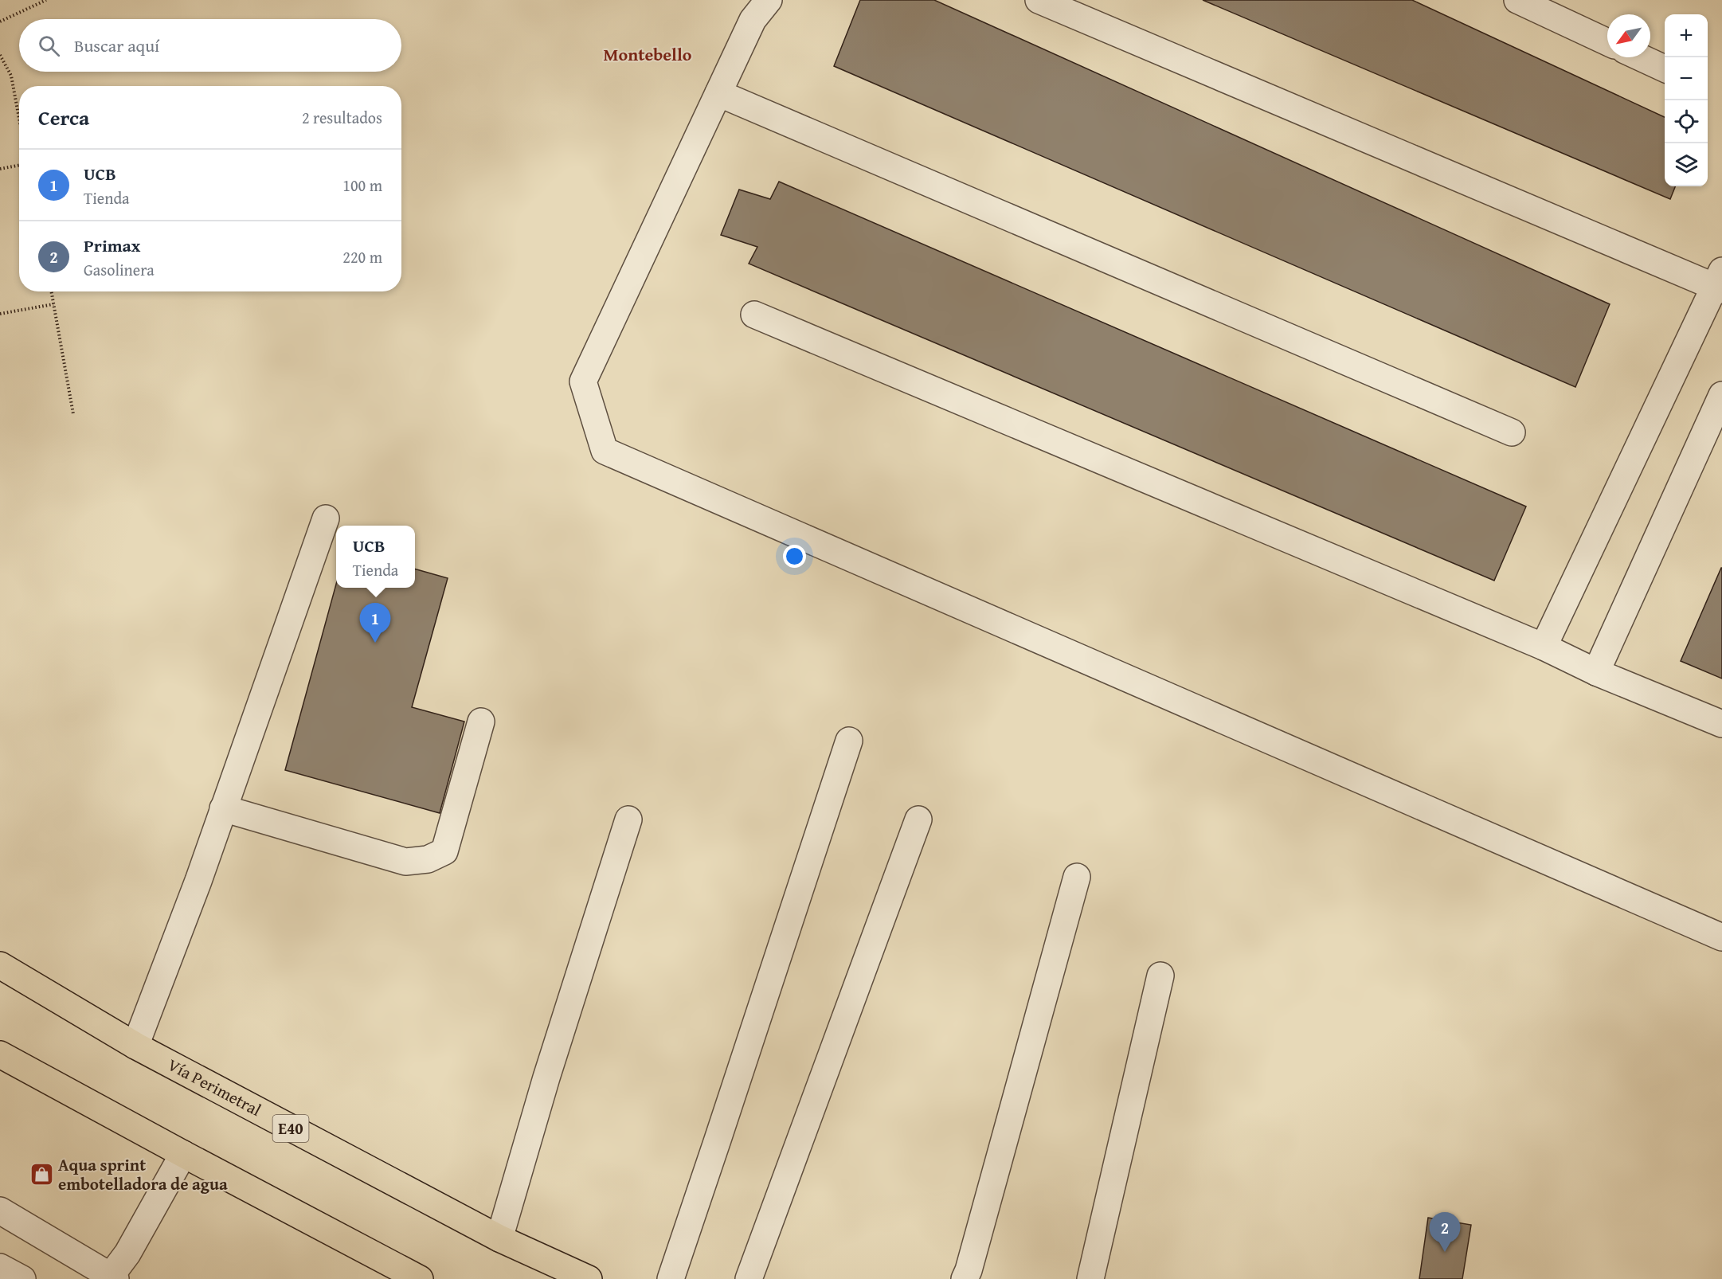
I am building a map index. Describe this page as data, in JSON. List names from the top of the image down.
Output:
{
  "streets": {
    "highway": ["Vía Perimetral", "E40"]
  },
  "districts": ["Montebello"],
  "places": {
    "shop": ["Aqua sprint embotelladora de agua"]
  },
  "north": "bottom left",
  "page": {
    "map_buttons": ["+", "−"],
    "search": "Buscar aquí",
    "heading": ["Cerca", "2 resultados"],
    "list": [
      {
        "mark": "1",
        "name": "UCB",
        "note": "Tienda",
        "value": "100 m"
      },
      {
        "mark": "2",
        "name": "Primax",
        "note": "Gasolinera",
        "value": "220 m"
      }
    ],
    "popup": ["UCB", "Tienda"],
    "pins": ["1", "2"]
  }
}
